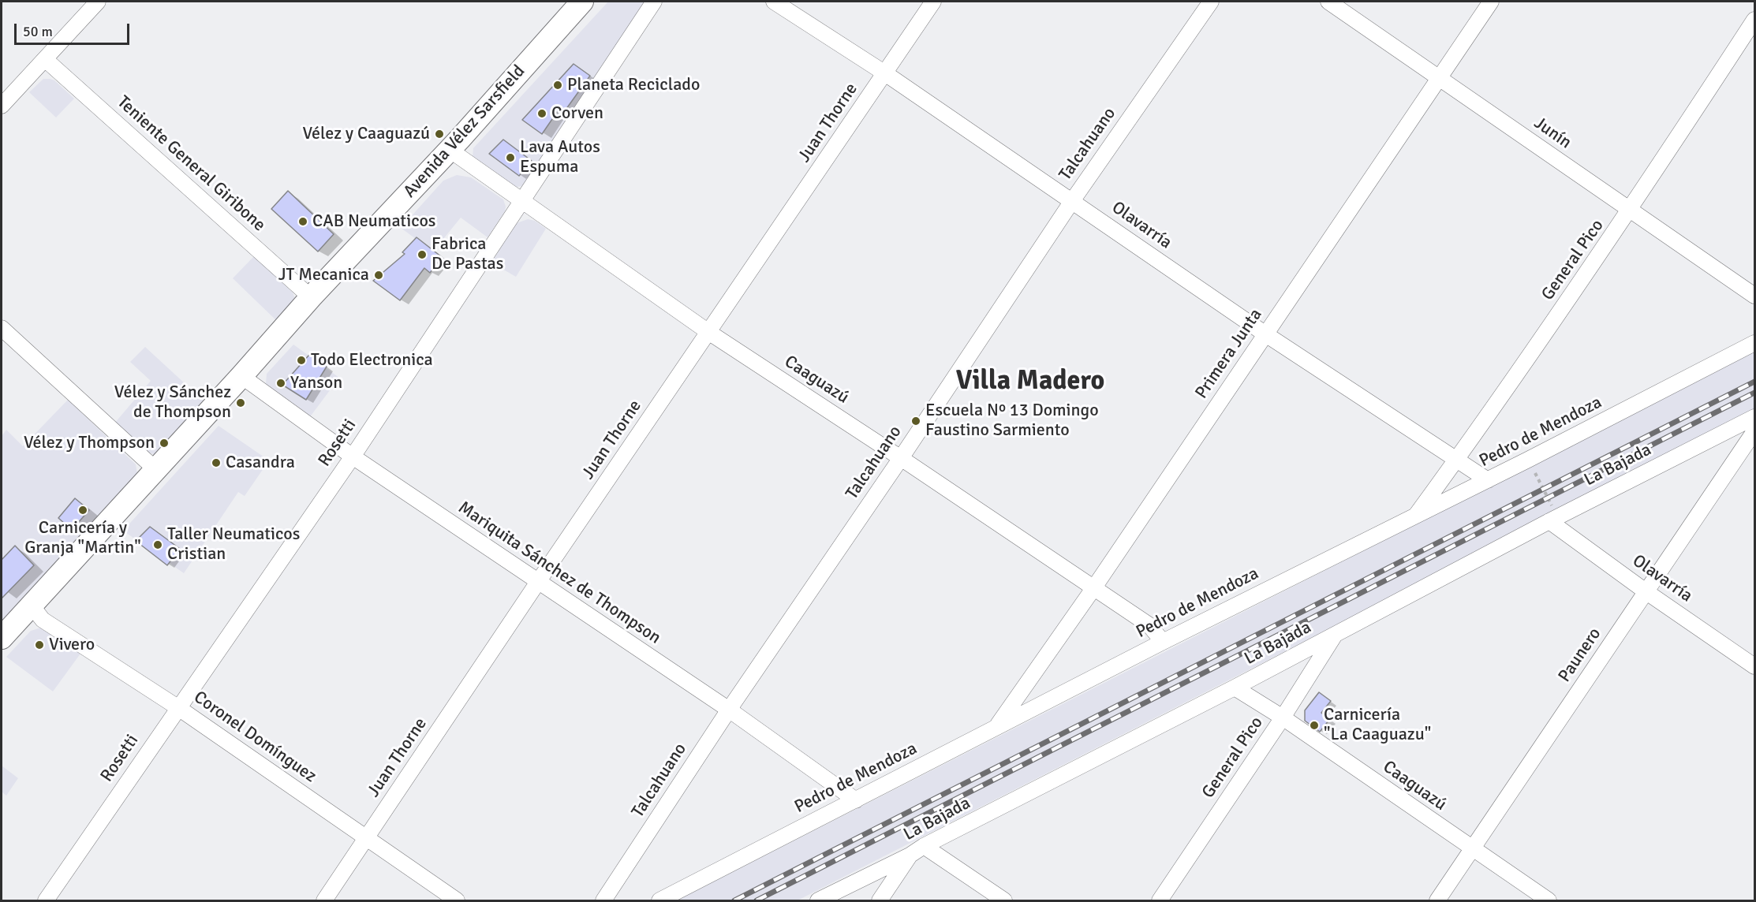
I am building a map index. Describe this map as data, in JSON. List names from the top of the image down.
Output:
{
  "streets": {
    "main road": ["Avenida Vélez Sarsfield"],
    "street": [
      "Juan Thorne",
      "Junín",
      "Talcahuano",
      "Teniente General Giribone",
      "Olavarría",
      "General Pico",
      "Primera Junta",
      "Caaguazú",
      "Pedro de Mendoza",
      "Rosetti",
      "La Bajada",
      "Mariquita Sánchez de Thompson",
      "Paunero",
      "Coronel Domínguez"
    ]
  },
  "crossings": [
    ["Juan Thorne", "Olavarría"],
    ["Juan Thorne", "Caaguazú"],
    ["Juan Thorne", "Mariquita Sánchez de Thompson"],
    ["Juan Thorne", "Coronel Domínguez"],
    ["Avenida Vélez Sarsfield", "Teniente General Giribone"],
    ["Avenida Vélez Sarsfield", "Caaguazú"],
    ["Avenida Vélez Sarsfield", "Mariquita Sánchez de Thompson"],
    ["Avenida Vélez Sarsfield", "Coronel Domínguez"],
    ["Junín", "General Pico"],
    ["Junín", "Primera Junta"],
    ["Talcahuano", "Olavarría"],
    ["Talcahuano", "Caaguazú"],
    ["Talcahuano", "Mariquita Sánchez de Thompson"],
    ["Olavarría", "General Pico"],
    ["Olavarría", "Primera Junta"],
    ["Olavarría", "Pedro de Mendoza"],
    ["Olavarría", "La Bajada"],
    ["Olavarría", "Paunero"],
    ["General Pico", "Caaguazú"],
    ["General Pico", "Pedro de Mendoza"],
    ["General Pico", "La Bajada"],
    ["Primera Junta", "Caaguazú"],
    ["Primera Junta", "Pedro de Mendoza"],
    ["Caaguazú", "Pedro de Mendoza"],
    ["Caaguazú", "Rosetti"],
    ["Caaguazú", "La Bajada"],
    ["Caaguazú", "Paunero"],
    ["Pedro de Mendoza", "Mariquita Sánchez de Thompson"],
    ["Rosetti", "Mariquita Sánchez de Thompson"],
    ["Rosetti", "Coronel Domínguez"]
  ],
  "districts": ["Villa Madero"],
  "places": [
    "Planeta Reciclado",
    "Corven",
    "Vélez y Caaguazú",
    "Lava Autos Espuma",
    "CAB Neumaticos",
    "Fabrica De Pastas",
    "JT Mecanica",
    "Todo Electronica",
    "Yanson",
    "Vélez y Sánchez de Thompson",
    "Escuela Nº 13 Domingo Faustino Sarmiento",
    "Vélez y Thompson",
    "Casandra",
    "Carnicería y Granja \"Martin\"",
    "Taller Neumaticos Cristian",
    "Vivero",
    "Carnicería \"La Caaguazu\""
  ],
  "scale_bar": "50 m"
}
